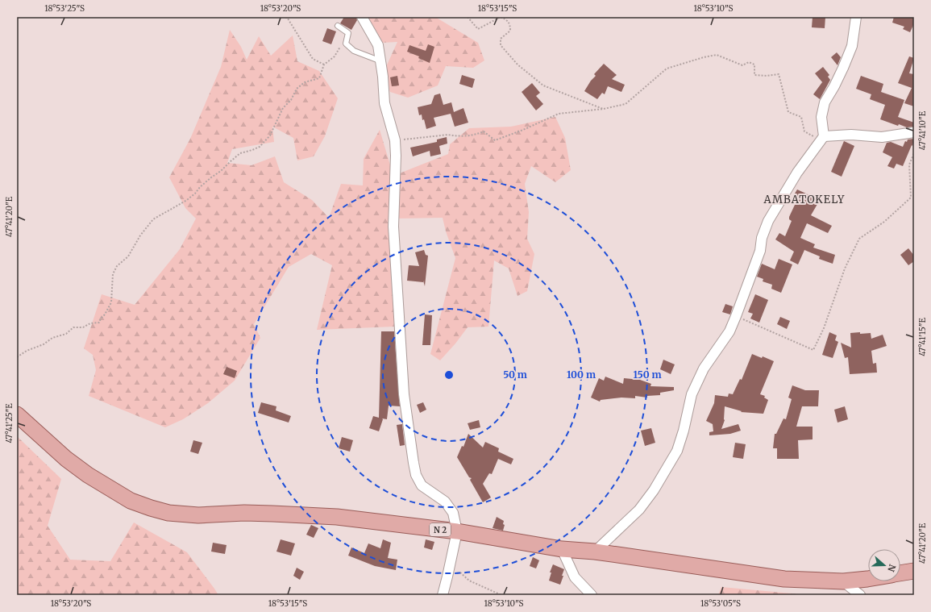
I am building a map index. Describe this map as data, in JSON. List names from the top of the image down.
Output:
{
  "streets": {
    "main road": ["N 2"]
  },
  "districts": ["AMBATOKELY"],
  "north": "right",
  "coordinates": [
    "18°53'25\"S",
    "18°53'20\"S",
    "18°53'15\"S",
    "18°53'10\"S",
    "47°41'10\"E",
    "47°41'20\"E",
    "47°41'15\"E",
    "47°41'25\"E",
    "18°53'05\"S"
  ],
  "rings": ["50 m", "100 m", "150 m"]
}
